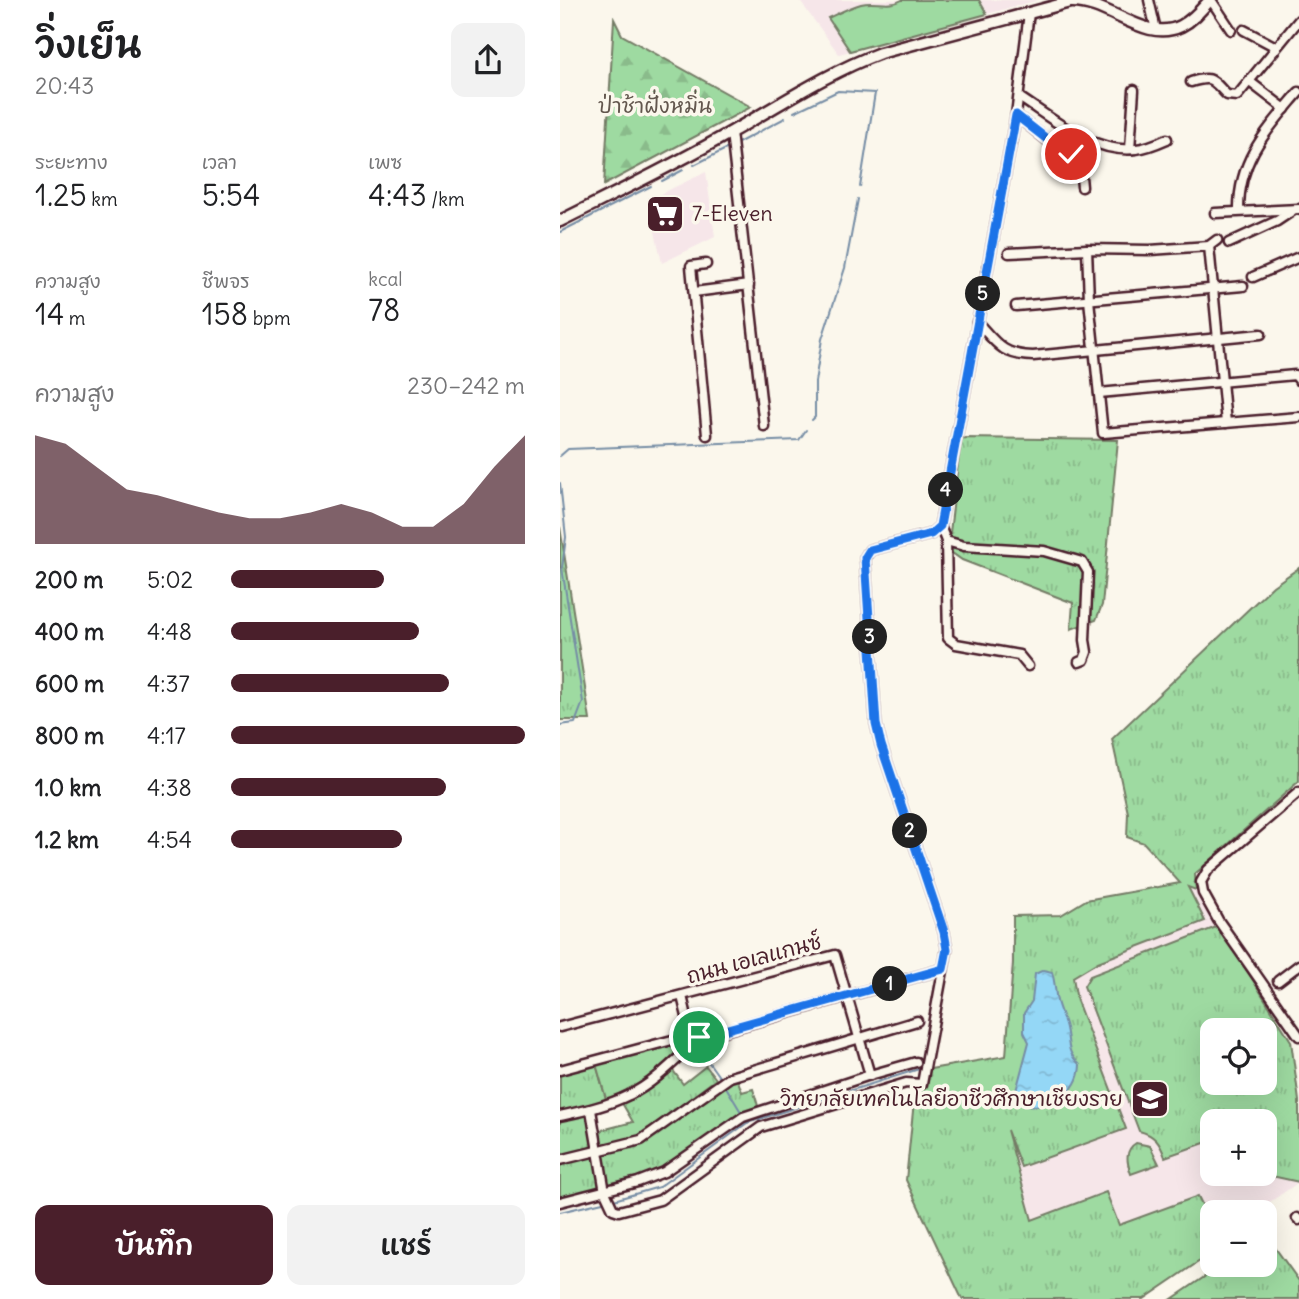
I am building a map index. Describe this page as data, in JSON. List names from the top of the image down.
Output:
{
  "streets": {
    "street": ["ถนน เอเลแกนซ์"]
  },
  "parks": ["ป่าช้าฝั่งหมิ่น"],
  "places": {
    "supermarket": ["7-Eleven"],
    "school or university": ["วิทยาลัยเทคโนโลยีอาชีวศึกษาเชียงราย"]
  },
  "page": {
    "heading": ["วิ่งเย็น", "20:43"],
    "stats": [
      ["ระยะทาง", "1.25 km"],
      ["เวลา", "5:54"],
      ["เพซ", "4:43 /km"],
      ["ความสูง", "14 m"],
      ["ชีพจร", "158 bpm"],
      ["kcal", "78"]
    ],
    "pins": [
      "5",
      "4",
      "3",
      "2",
      "1"
    ],
    "chart": ["ความสูง", "230–242 m"],
    "list": [
      {
        "name": "200 m",
        "note": "5:02"
      },
      {
        "name": "400 m",
        "note": "4:48"
      },
      {
        "name": "600 m",
        "note": "4:37"
      },
      {
        "name": "800 m",
        "note": "4:17"
      },
      {
        "name": "1.0 km",
        "note": "4:38"
      },
      {
        "name": "1.2 km",
        "note": "4:54"
      }
    ],
    "map_buttons": ["+", "−"],
    "buttons": ["บันทึก", "แชร์"]
  }
}
